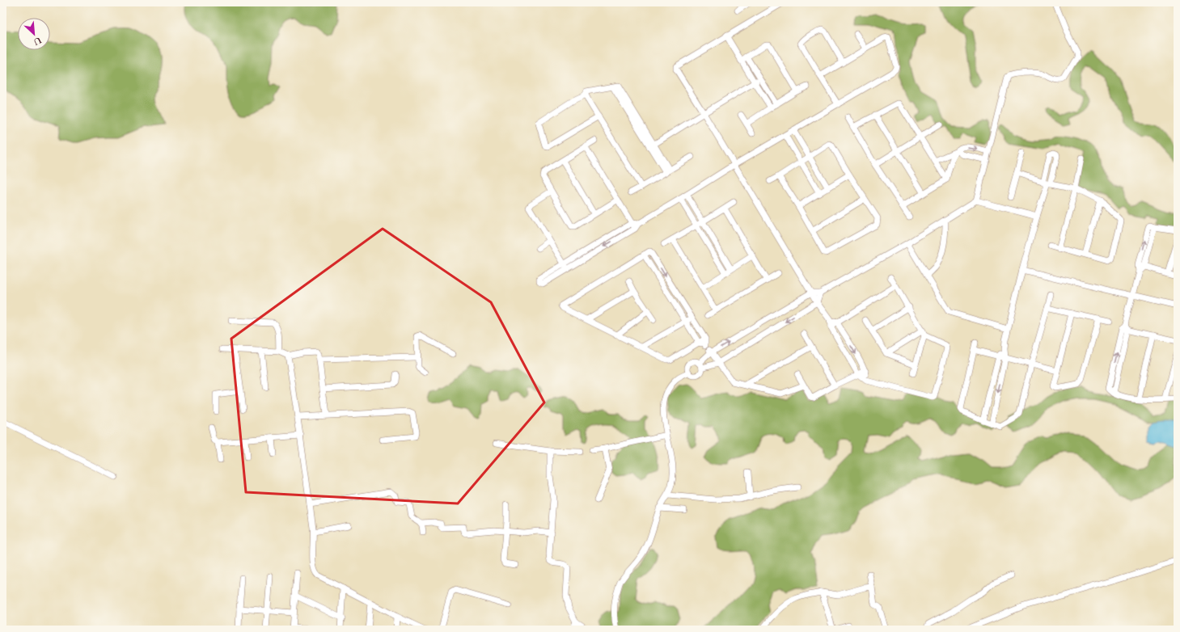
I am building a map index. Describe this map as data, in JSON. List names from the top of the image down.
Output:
{
  "north": "bottom right"
}
